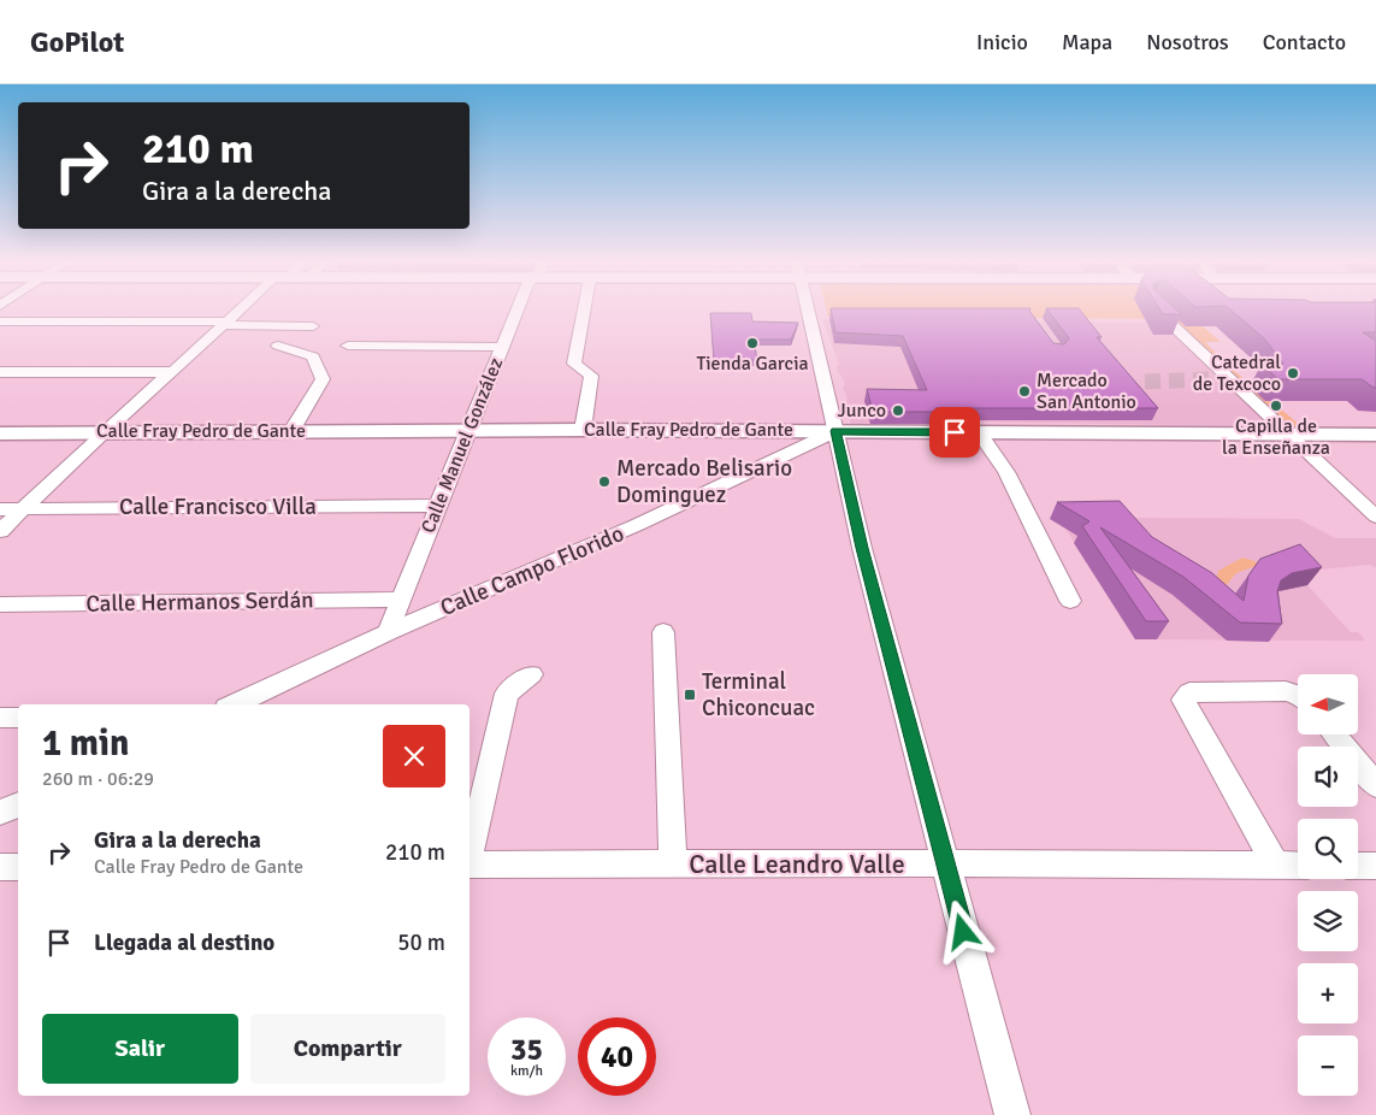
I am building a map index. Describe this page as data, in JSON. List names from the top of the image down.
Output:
{
  "streets": {
    "main road": ["Calle Fray Pedro de Gante"],
    "street": [
      "Calle Manuel González",
      "Calle Francisco Villa",
      "Calle Campo Florido",
      "Calle Hermanos Serdán",
      "Calle Leandro Valle"
    ]
  },
  "crossings": [
    ["Calle Fray Pedro de Gante", "Calle Manuel González"],
    ["Calle Fray Pedro de Gante", "Calle Campo Florido"],
    ["Calle Manuel González", "Calle Francisco Villa"],
    ["Calle Manuel González", "Calle Campo Florido"],
    ["Calle Manuel González", "Calle Hermanos Serdán"]
  ],
  "places": {
    "other": [
      "Tienda Garcia",
      "Catedral de Texcoco",
      "Mercado San Antonio",
      "Capilla de la Enseñanza",
      "Junco",
      "Mercado Belisario Dominguez"
    ],
    "transit": ["Terminal Chiconcuac"]
  },
  "north": "left",
  "page": {
    "header": "GoPilot",
    "nav": [
      "Inicio",
      "Mapa",
      "Nosotros",
      "Contacto"
    ],
    "turn": ["210 m", "Gira a la derecha"],
    "map_buttons": ["+", "−"],
    "heading": ["1 min", "260 m · 06:29"],
    "list": [
      {
        "name": "Gira a la derecha",
        "note": "Calle Fray Pedro de Gante",
        "value": "210 m"
      },
      {
        "name": "Llegada al destino",
        "value": "50 m"
      }
    ],
    "buttons": ["Salir", "Compartir"],
    "speed": "35 km/h",
    "limit": "40"
  }
}
